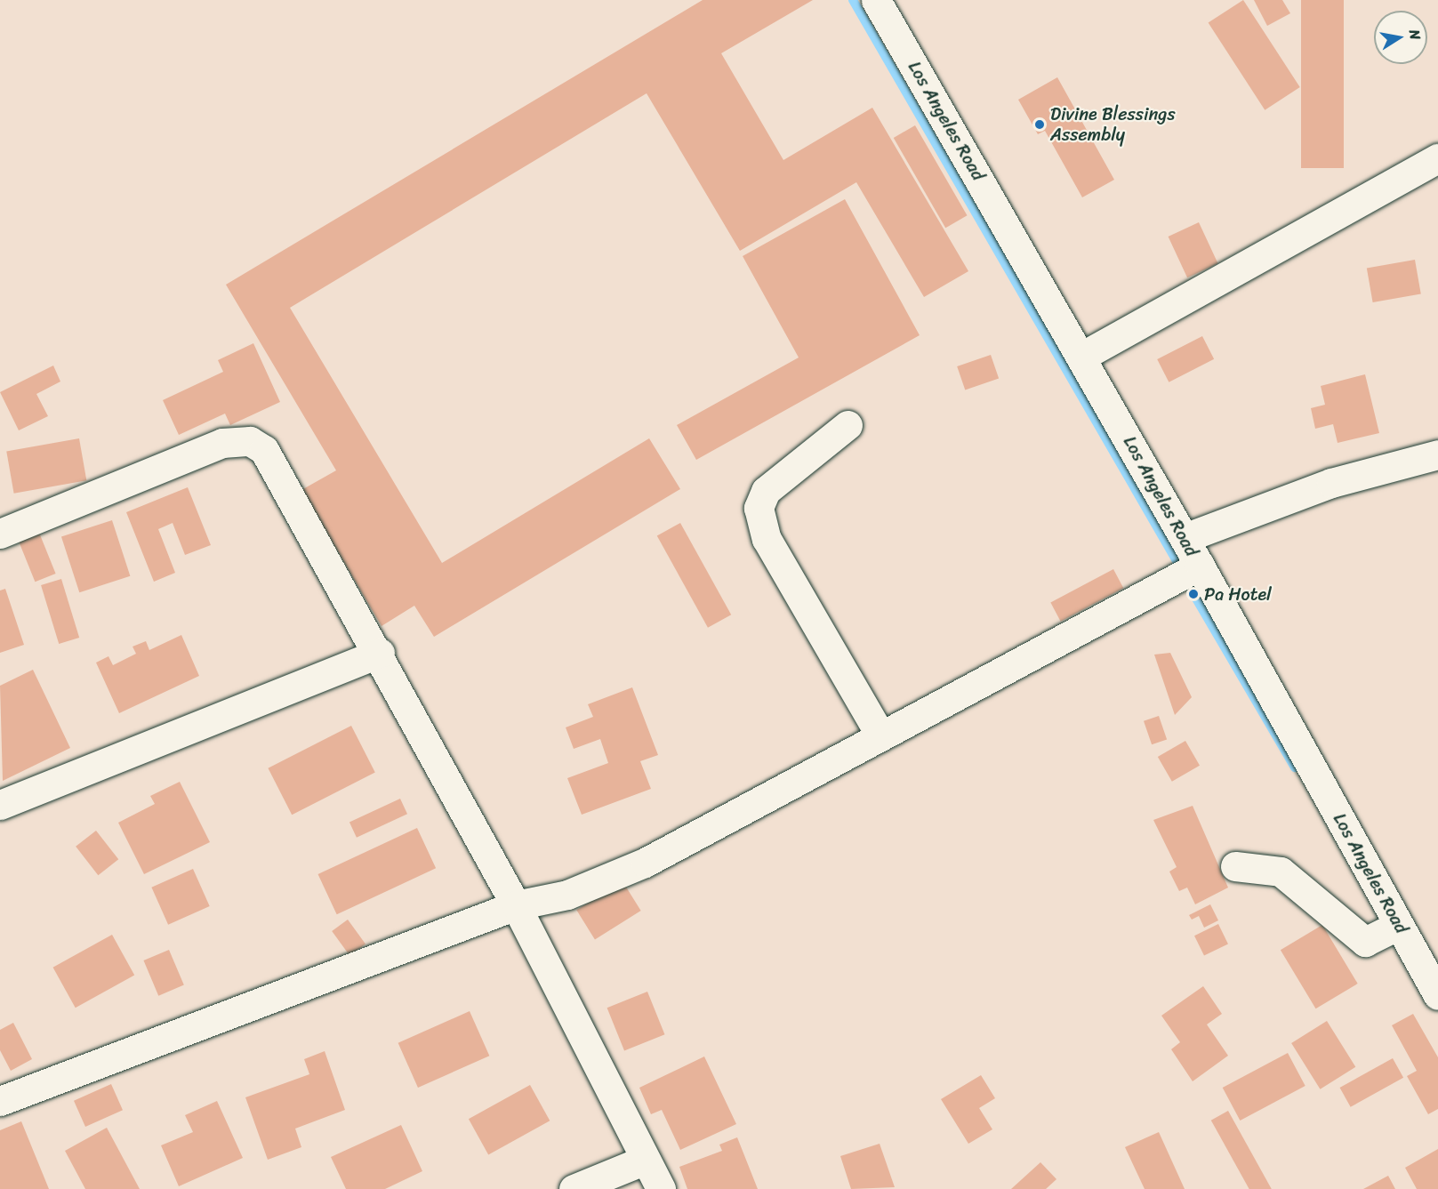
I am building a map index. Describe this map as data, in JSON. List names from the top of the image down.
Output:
{
  "streets": {
    "street": ["Los Angeles Road"]
  },
  "places": ["Divine Blessings Assembly", "Pa Hotel"],
  "north": "right"
}
